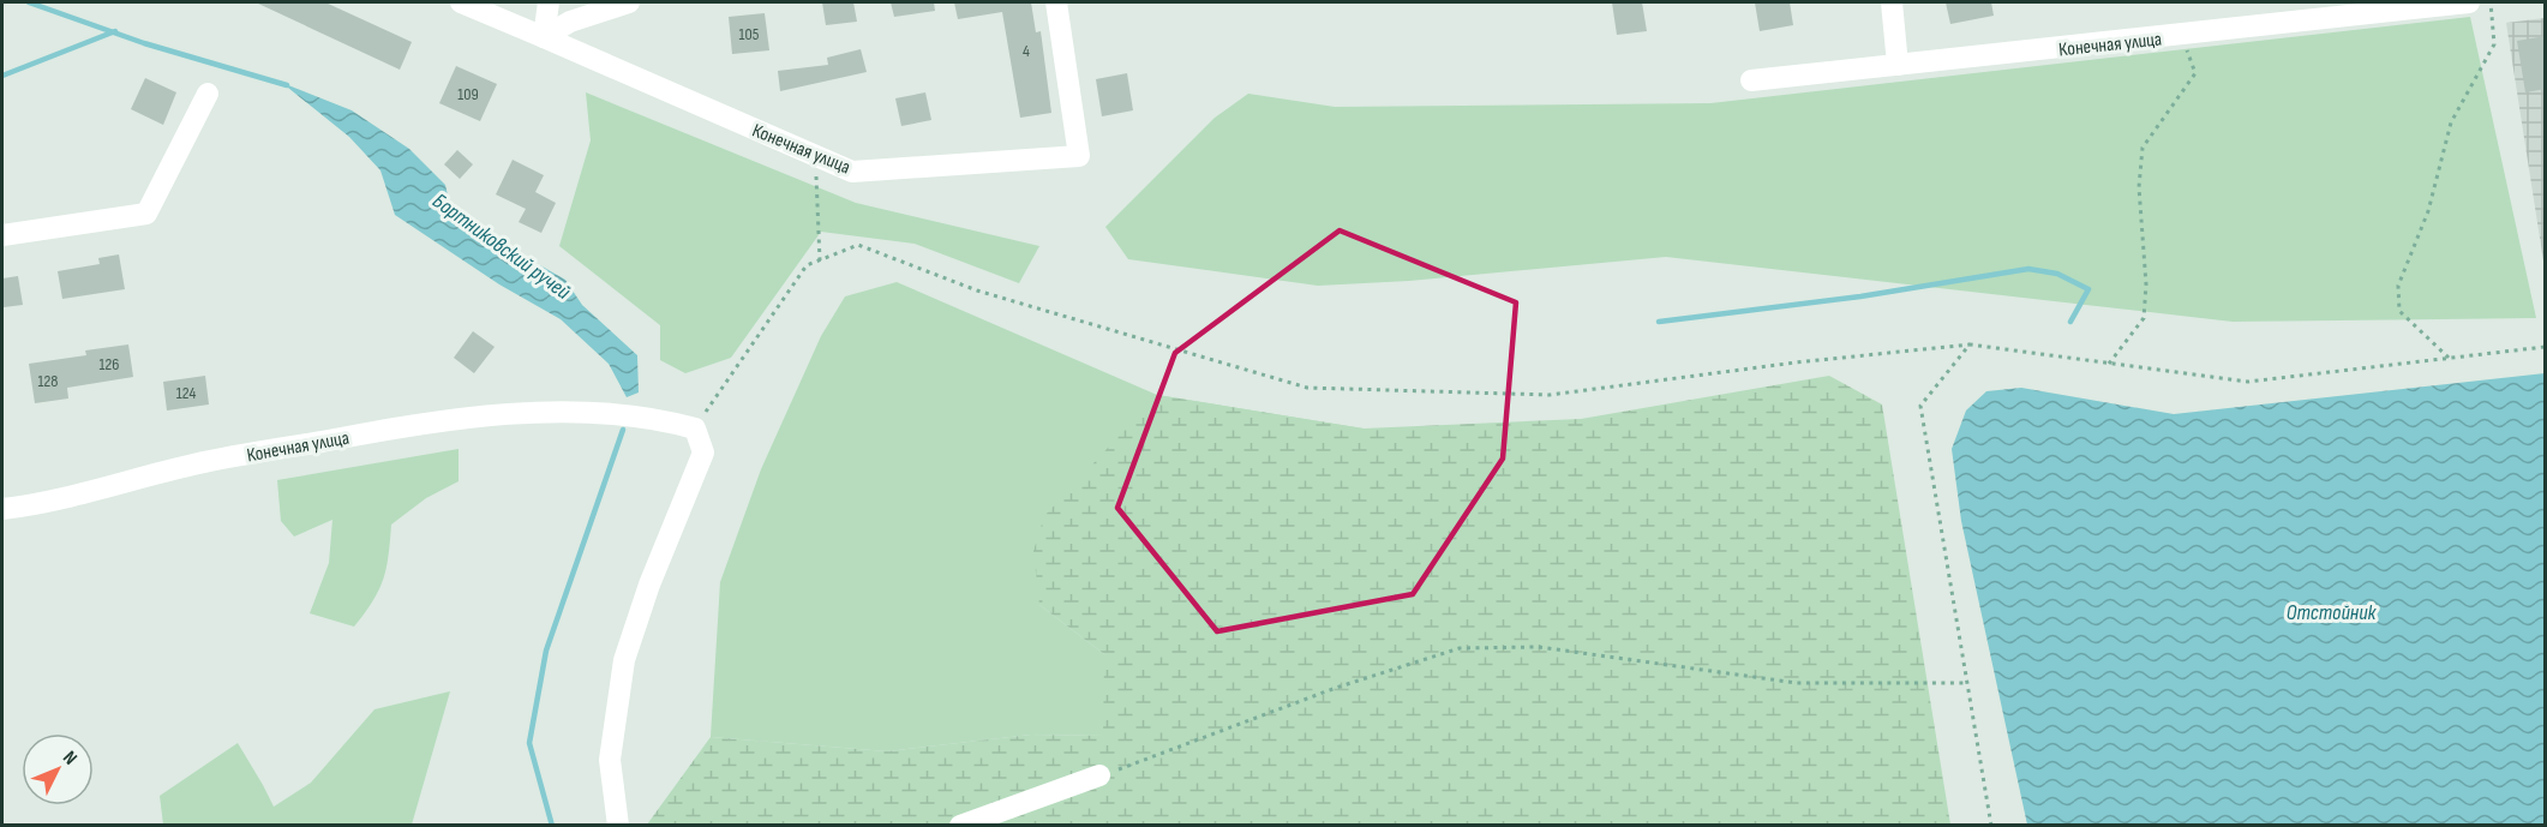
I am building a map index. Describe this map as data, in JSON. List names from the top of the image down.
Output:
{
  "streets": {
    "street": ["Конечная улица"]
  },
  "water": ["Бортниковский ручей", "Отстойник"],
  "house_numbers": [
    "105",
    "4",
    "109",
    "126",
    "128",
    "124"
  ],
  "north": "top right"
}
